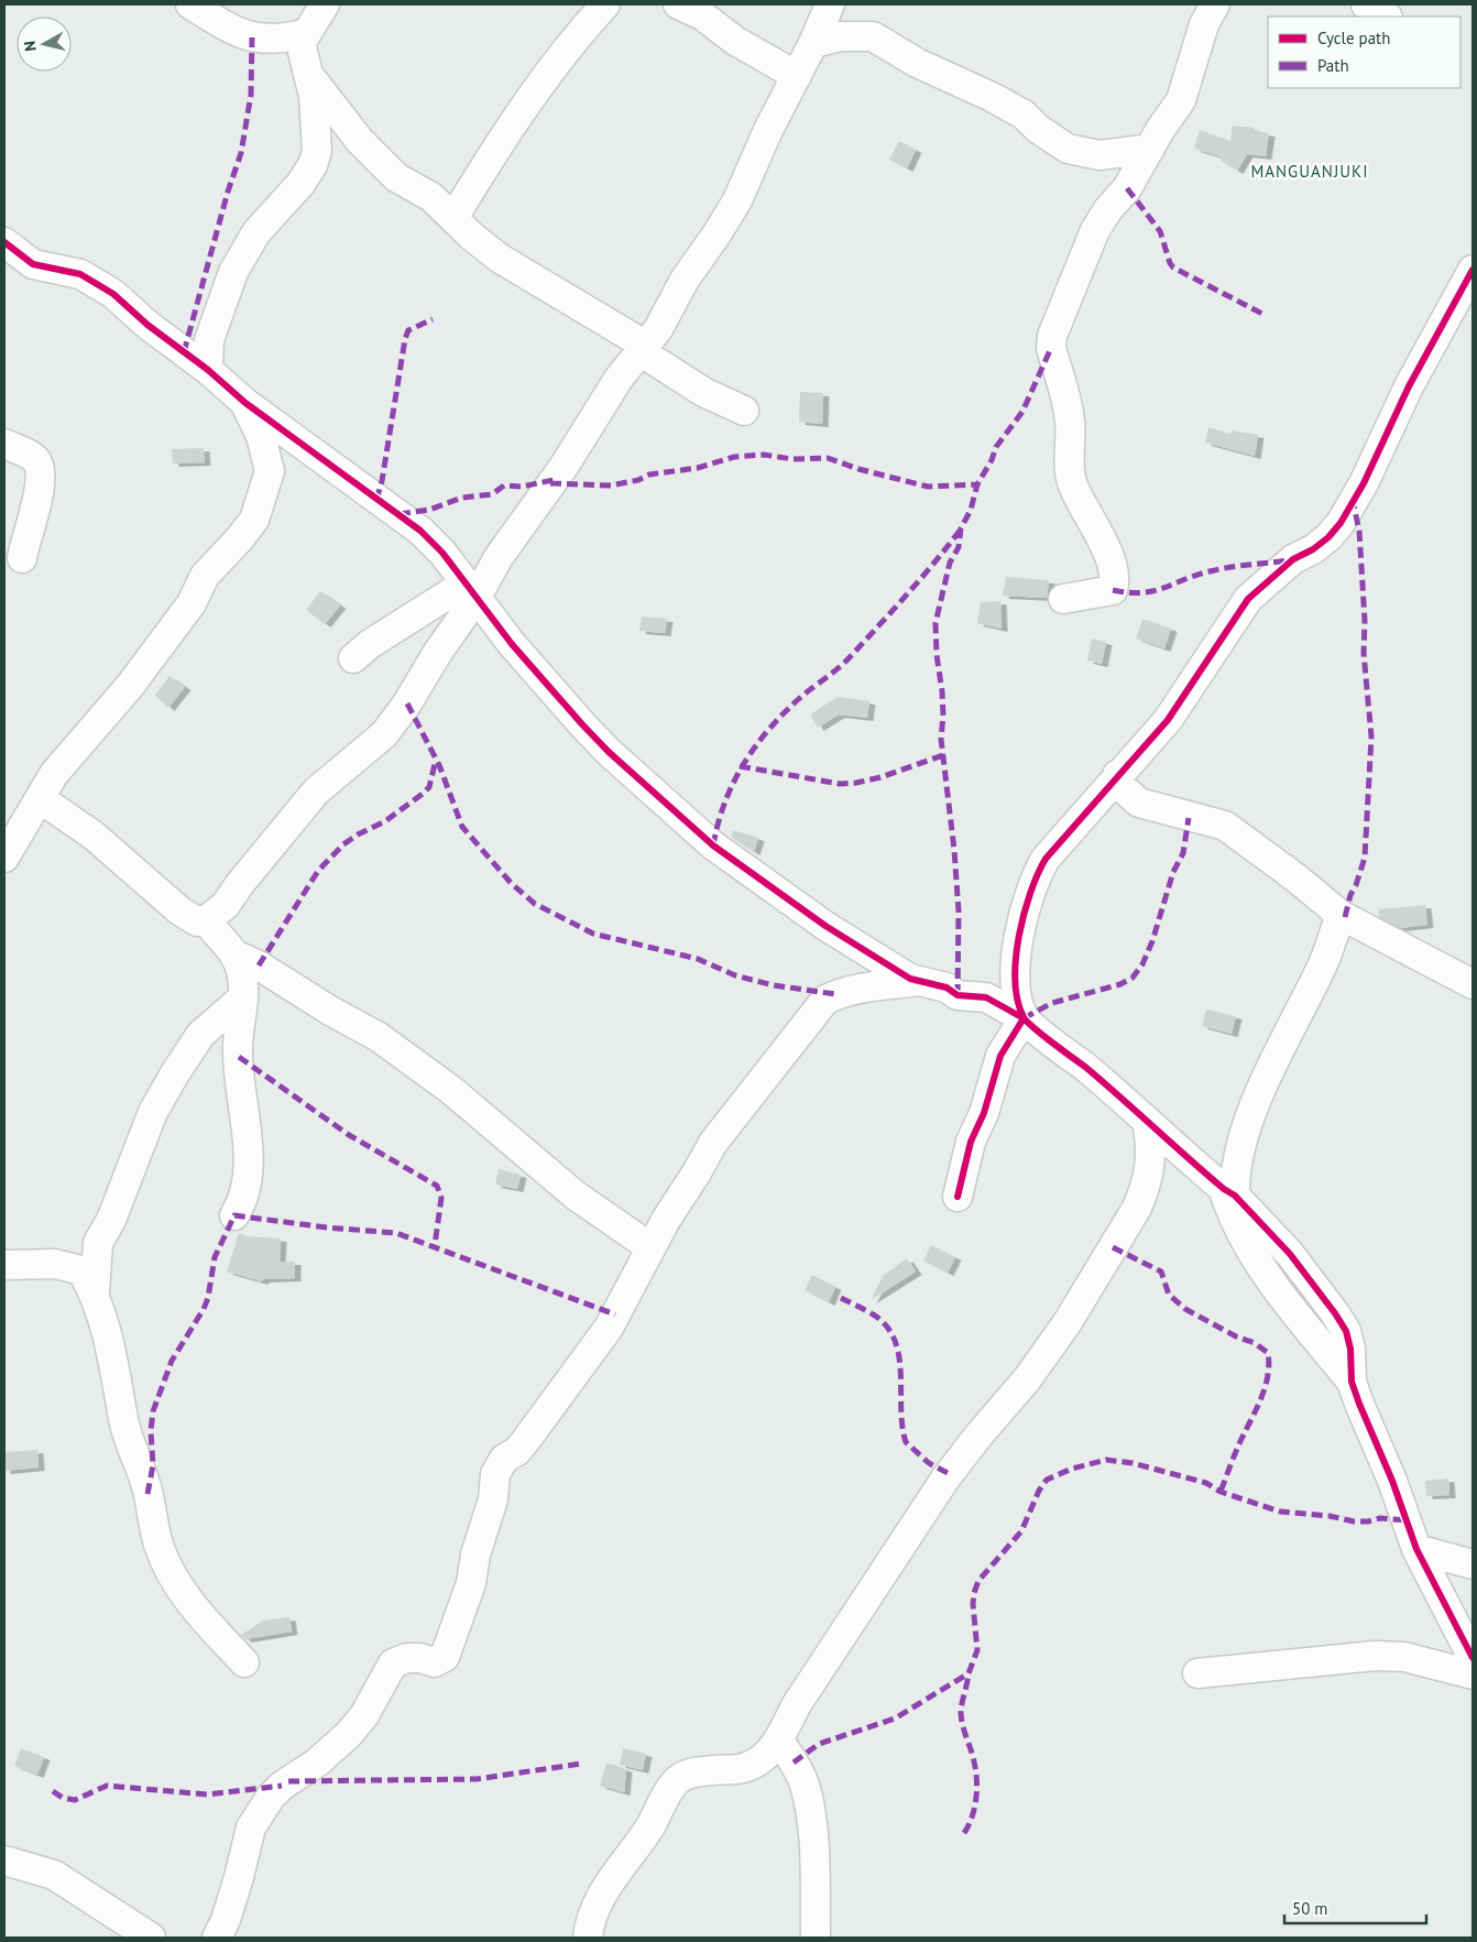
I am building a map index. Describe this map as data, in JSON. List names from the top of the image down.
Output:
{
  "districts": ["MANGUANJUKI"],
  "legend": ["Cycle path", "Path"],
  "scale_bar": "50 m",
  "north": "left"
}
